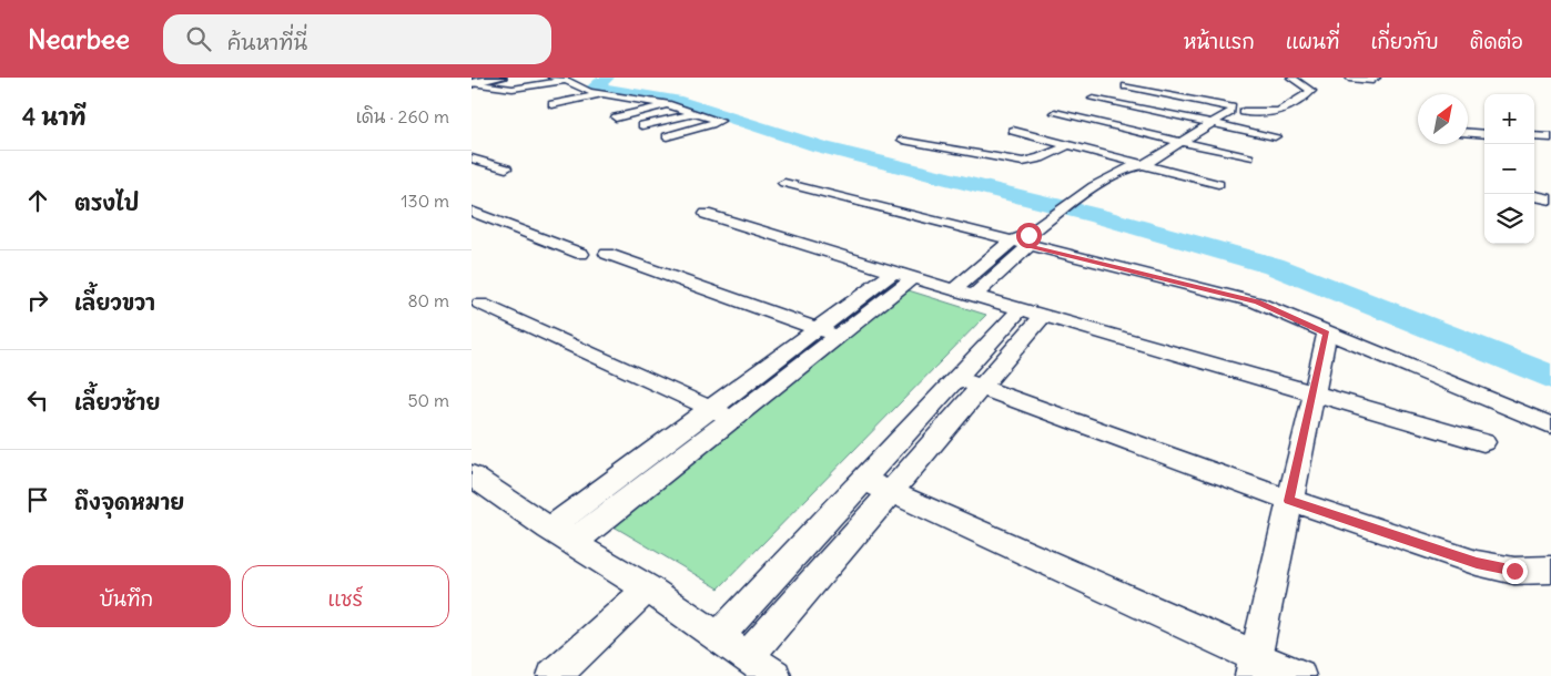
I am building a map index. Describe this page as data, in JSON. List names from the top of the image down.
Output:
{
  "north": "top right",
  "page": {
    "header": "Nearbee",
    "search": "ค้นหาที่นี่",
    "nav": [
      "หน้าแรก",
      "แผนที่",
      "เกี่ยวกับ",
      "ติดต่อ"
    ],
    "heading": ["4 นาที", "เดิน · 260 m"],
    "map_buttons": ["+", "−"],
    "list": [
      ["ตรงไป", "130 m"],
      ["เลี้ยวขวา", "80 m"],
      ["เลี้ยวซ้าย", "50 m"],
      "ถึงจุดหมาย"
    ],
    "buttons": ["บันทึก", "แชร์"]
  }
}
